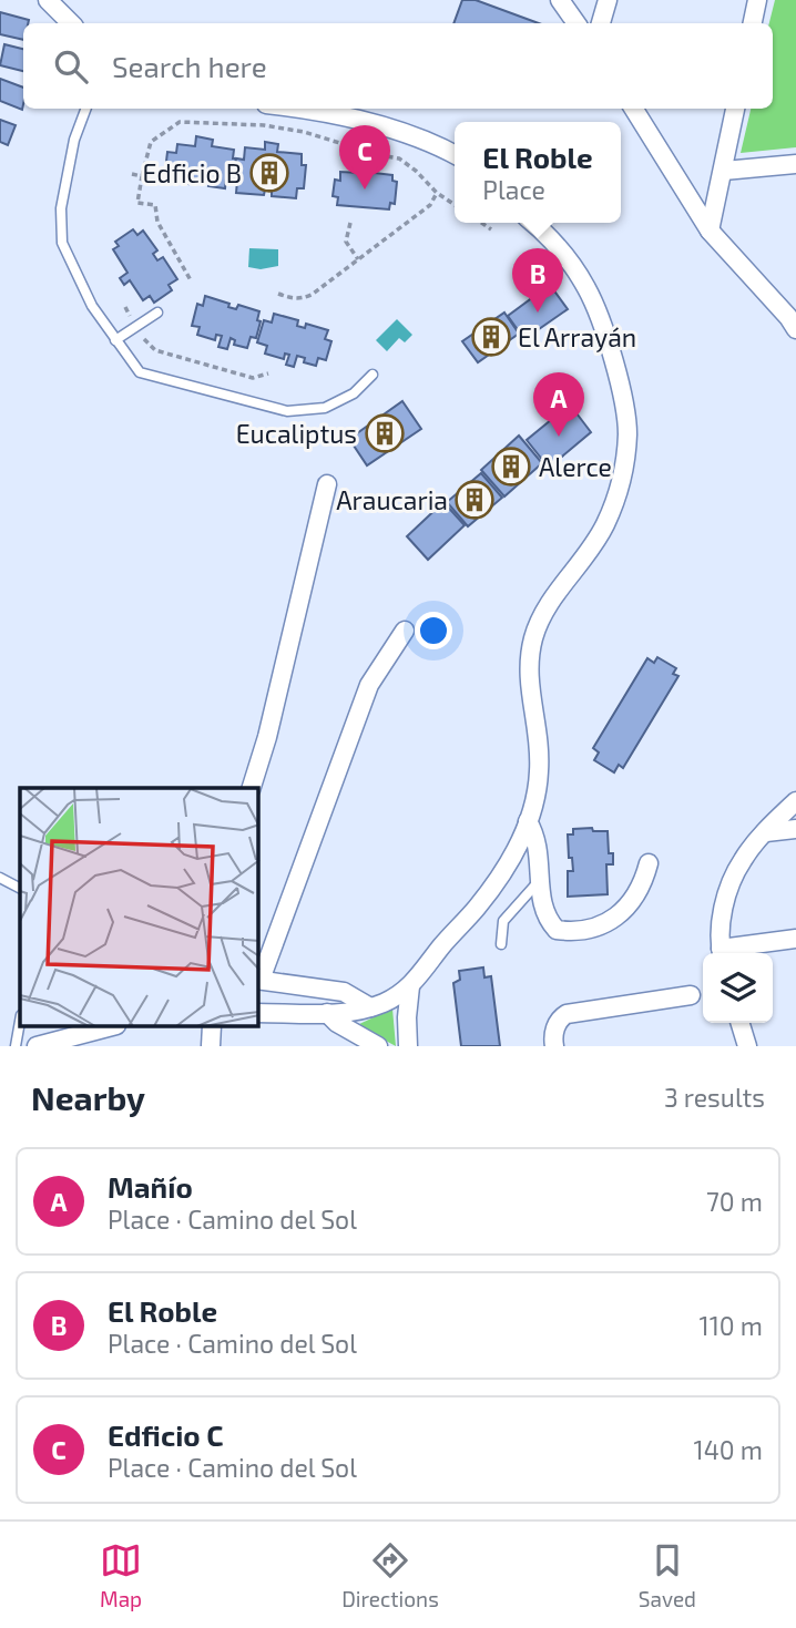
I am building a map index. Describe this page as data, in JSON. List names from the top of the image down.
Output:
{
  "places": {
    "building": [
      "Edficio B",
      "El Arrayán",
      "Eucaliptus",
      "Alerce",
      "Araucaria"
    ]
  },
  "page": {
    "search": "Search here",
    "popup": ["El Roble", "Place"],
    "pins": ["C", "B", "A"],
    "heading": ["Nearby", "3 results"],
    "list": [
      {
        "mark": "A",
        "name": "Mañío",
        "note": "Place · Camino del Sol",
        "value": "70 m"
      },
      {
        "mark": "B",
        "name": "El Roble",
        "note": "Place · Camino del Sol",
        "value": "110 m"
      },
      {
        "mark": "C",
        "name": "Edficio C",
        "note": "Place · Camino del Sol",
        "value": "140 m"
      }
    ],
    "nav": ["Map", "Directions", "Saved"]
  }
}
